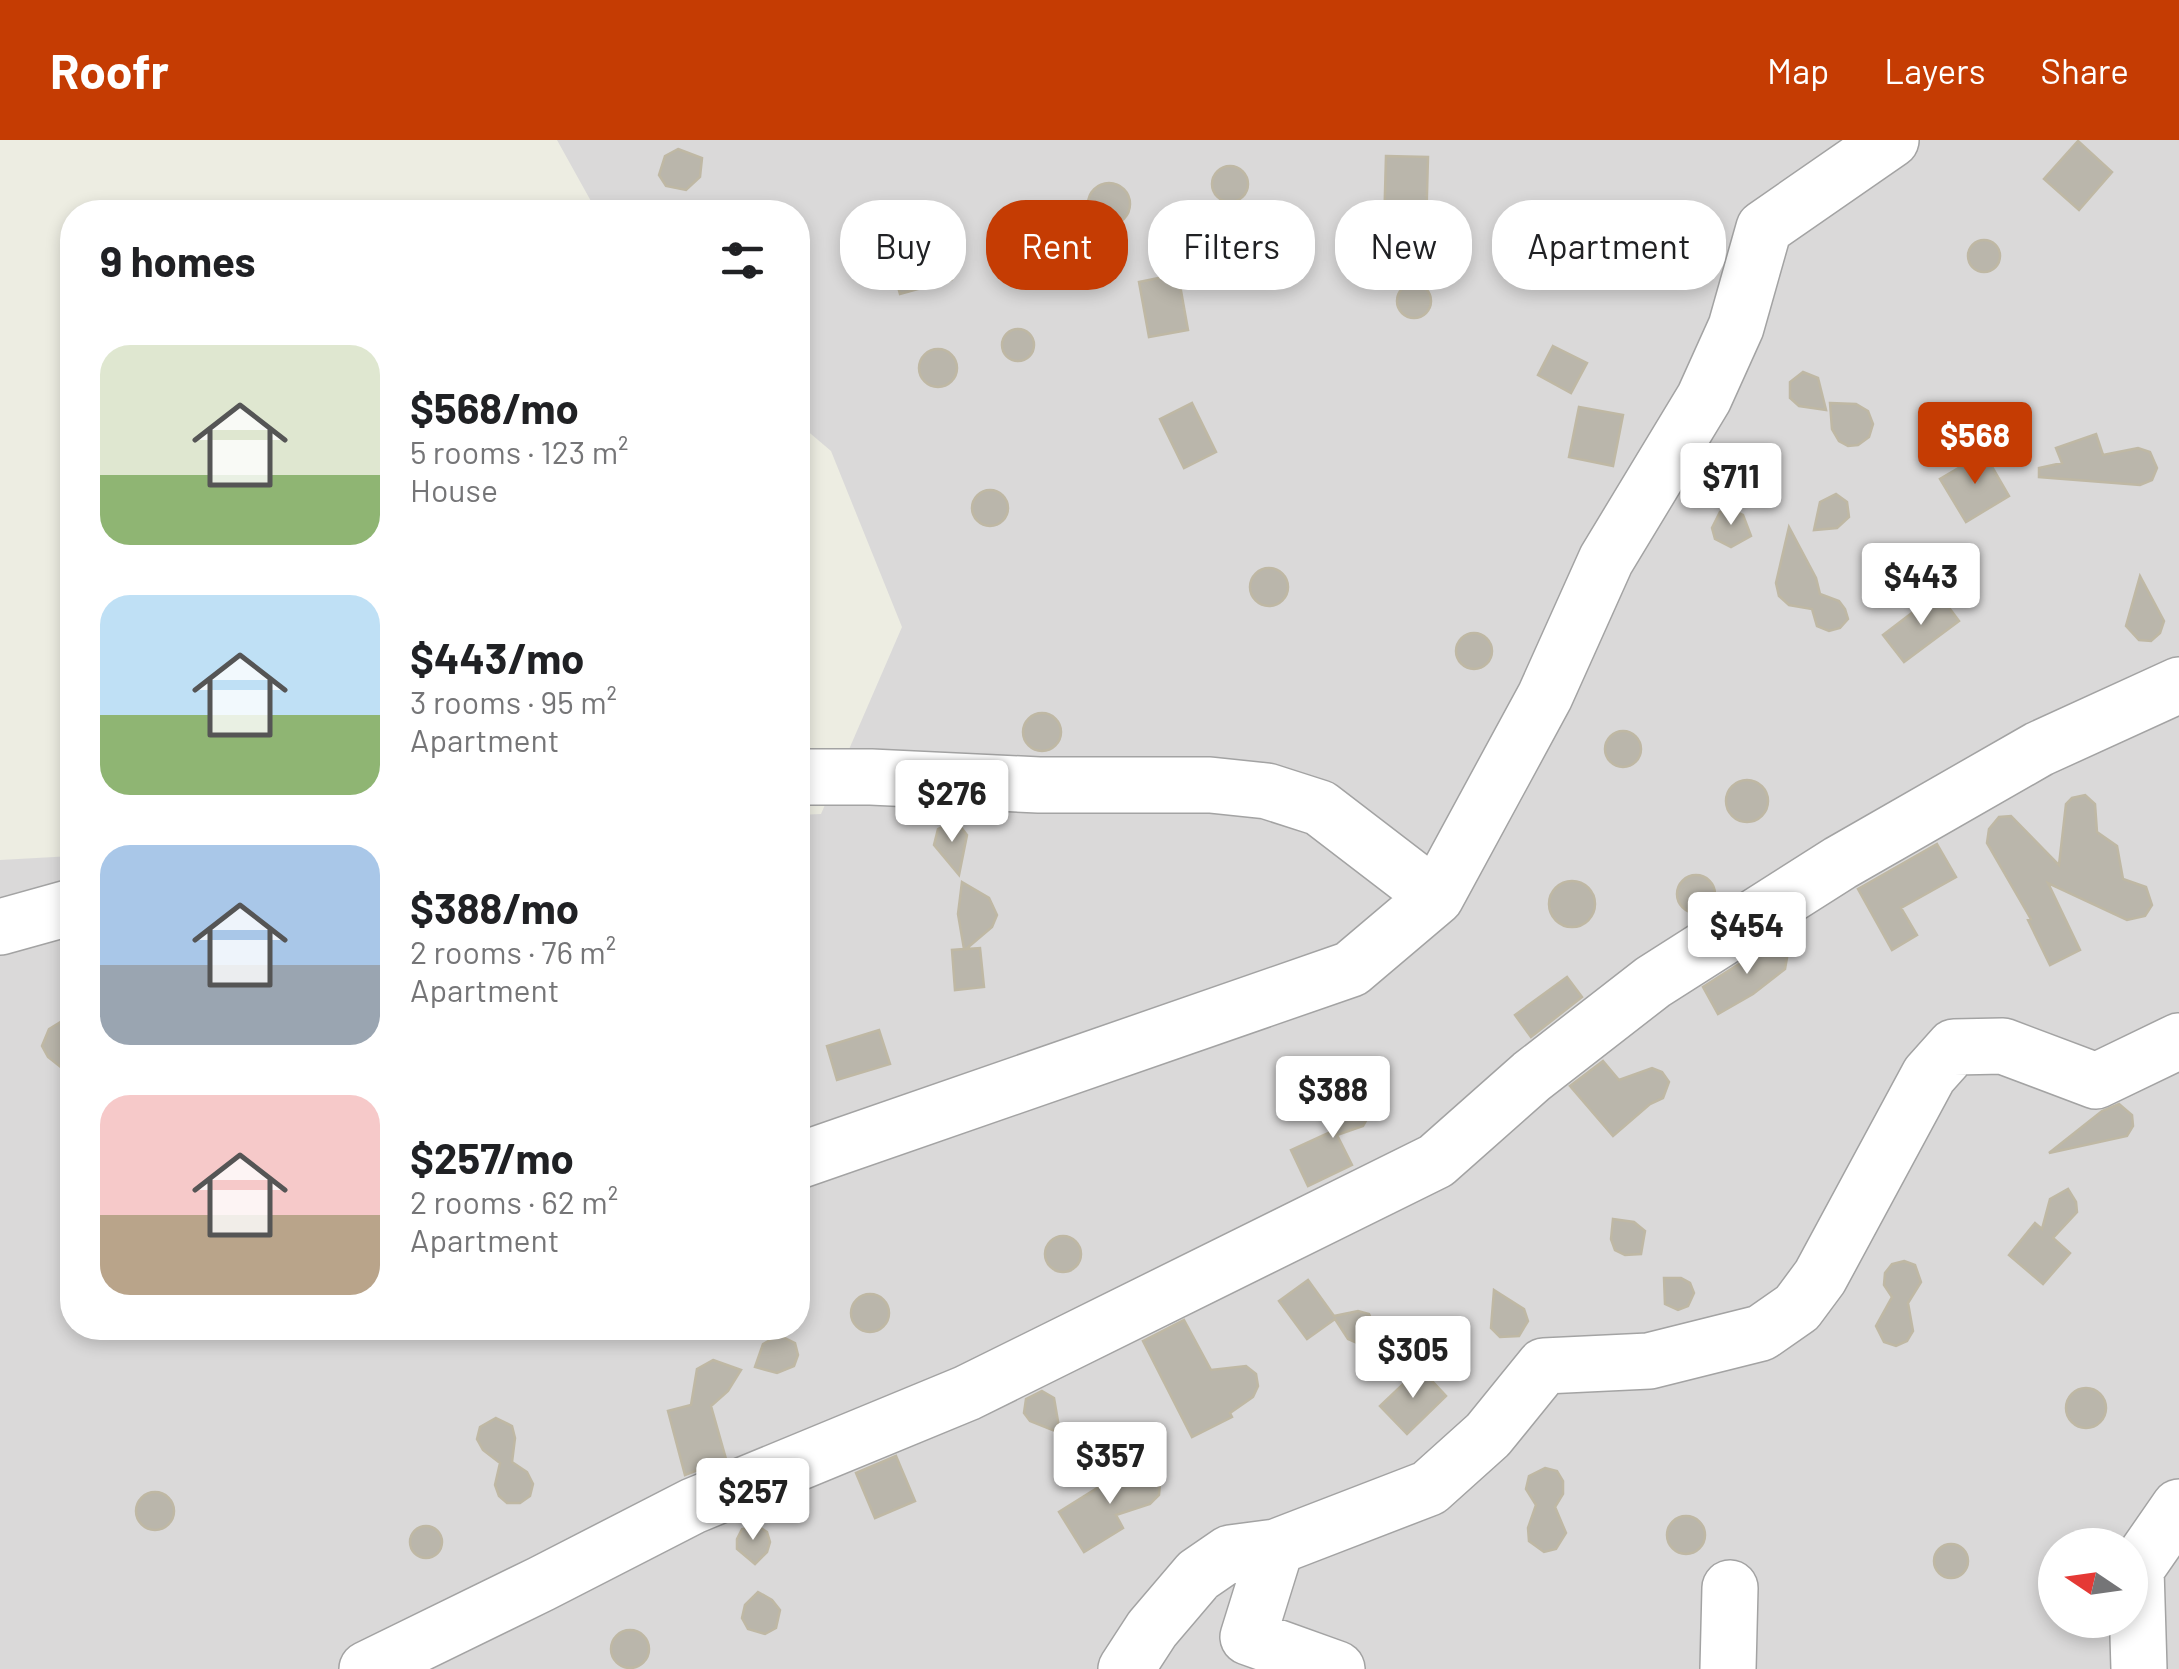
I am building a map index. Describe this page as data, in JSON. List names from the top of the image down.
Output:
{
  "north": "left",
  "page": {
    "header": "Roofr",
    "nav": ["Map", "Layers", "Share"],
    "chip": [
      "Buy",
      "Rent",
      "Filters",
      "New",
      "Apartment"
    ],
    "heading": "9 homes",
    "list": [
      {
        "name": "$568/mo",
        "note": "5 rooms · 123 m² · House"
      },
      {
        "name": "$443/mo",
        "note": "3 rooms · 95 m² · Apartment"
      },
      {
        "name": "$388/mo",
        "note": "2 rooms · 76 m² · Apartment"
      },
      {
        "name": "$257/mo",
        "note": "2 rooms · 62 m² · Apartment"
      }
    ],
    "price": [
      "$568",
      "$711",
      "$443",
      "$276",
      "$454",
      "$388",
      "$305",
      "$357",
      "$257"
    ]
  }
}
